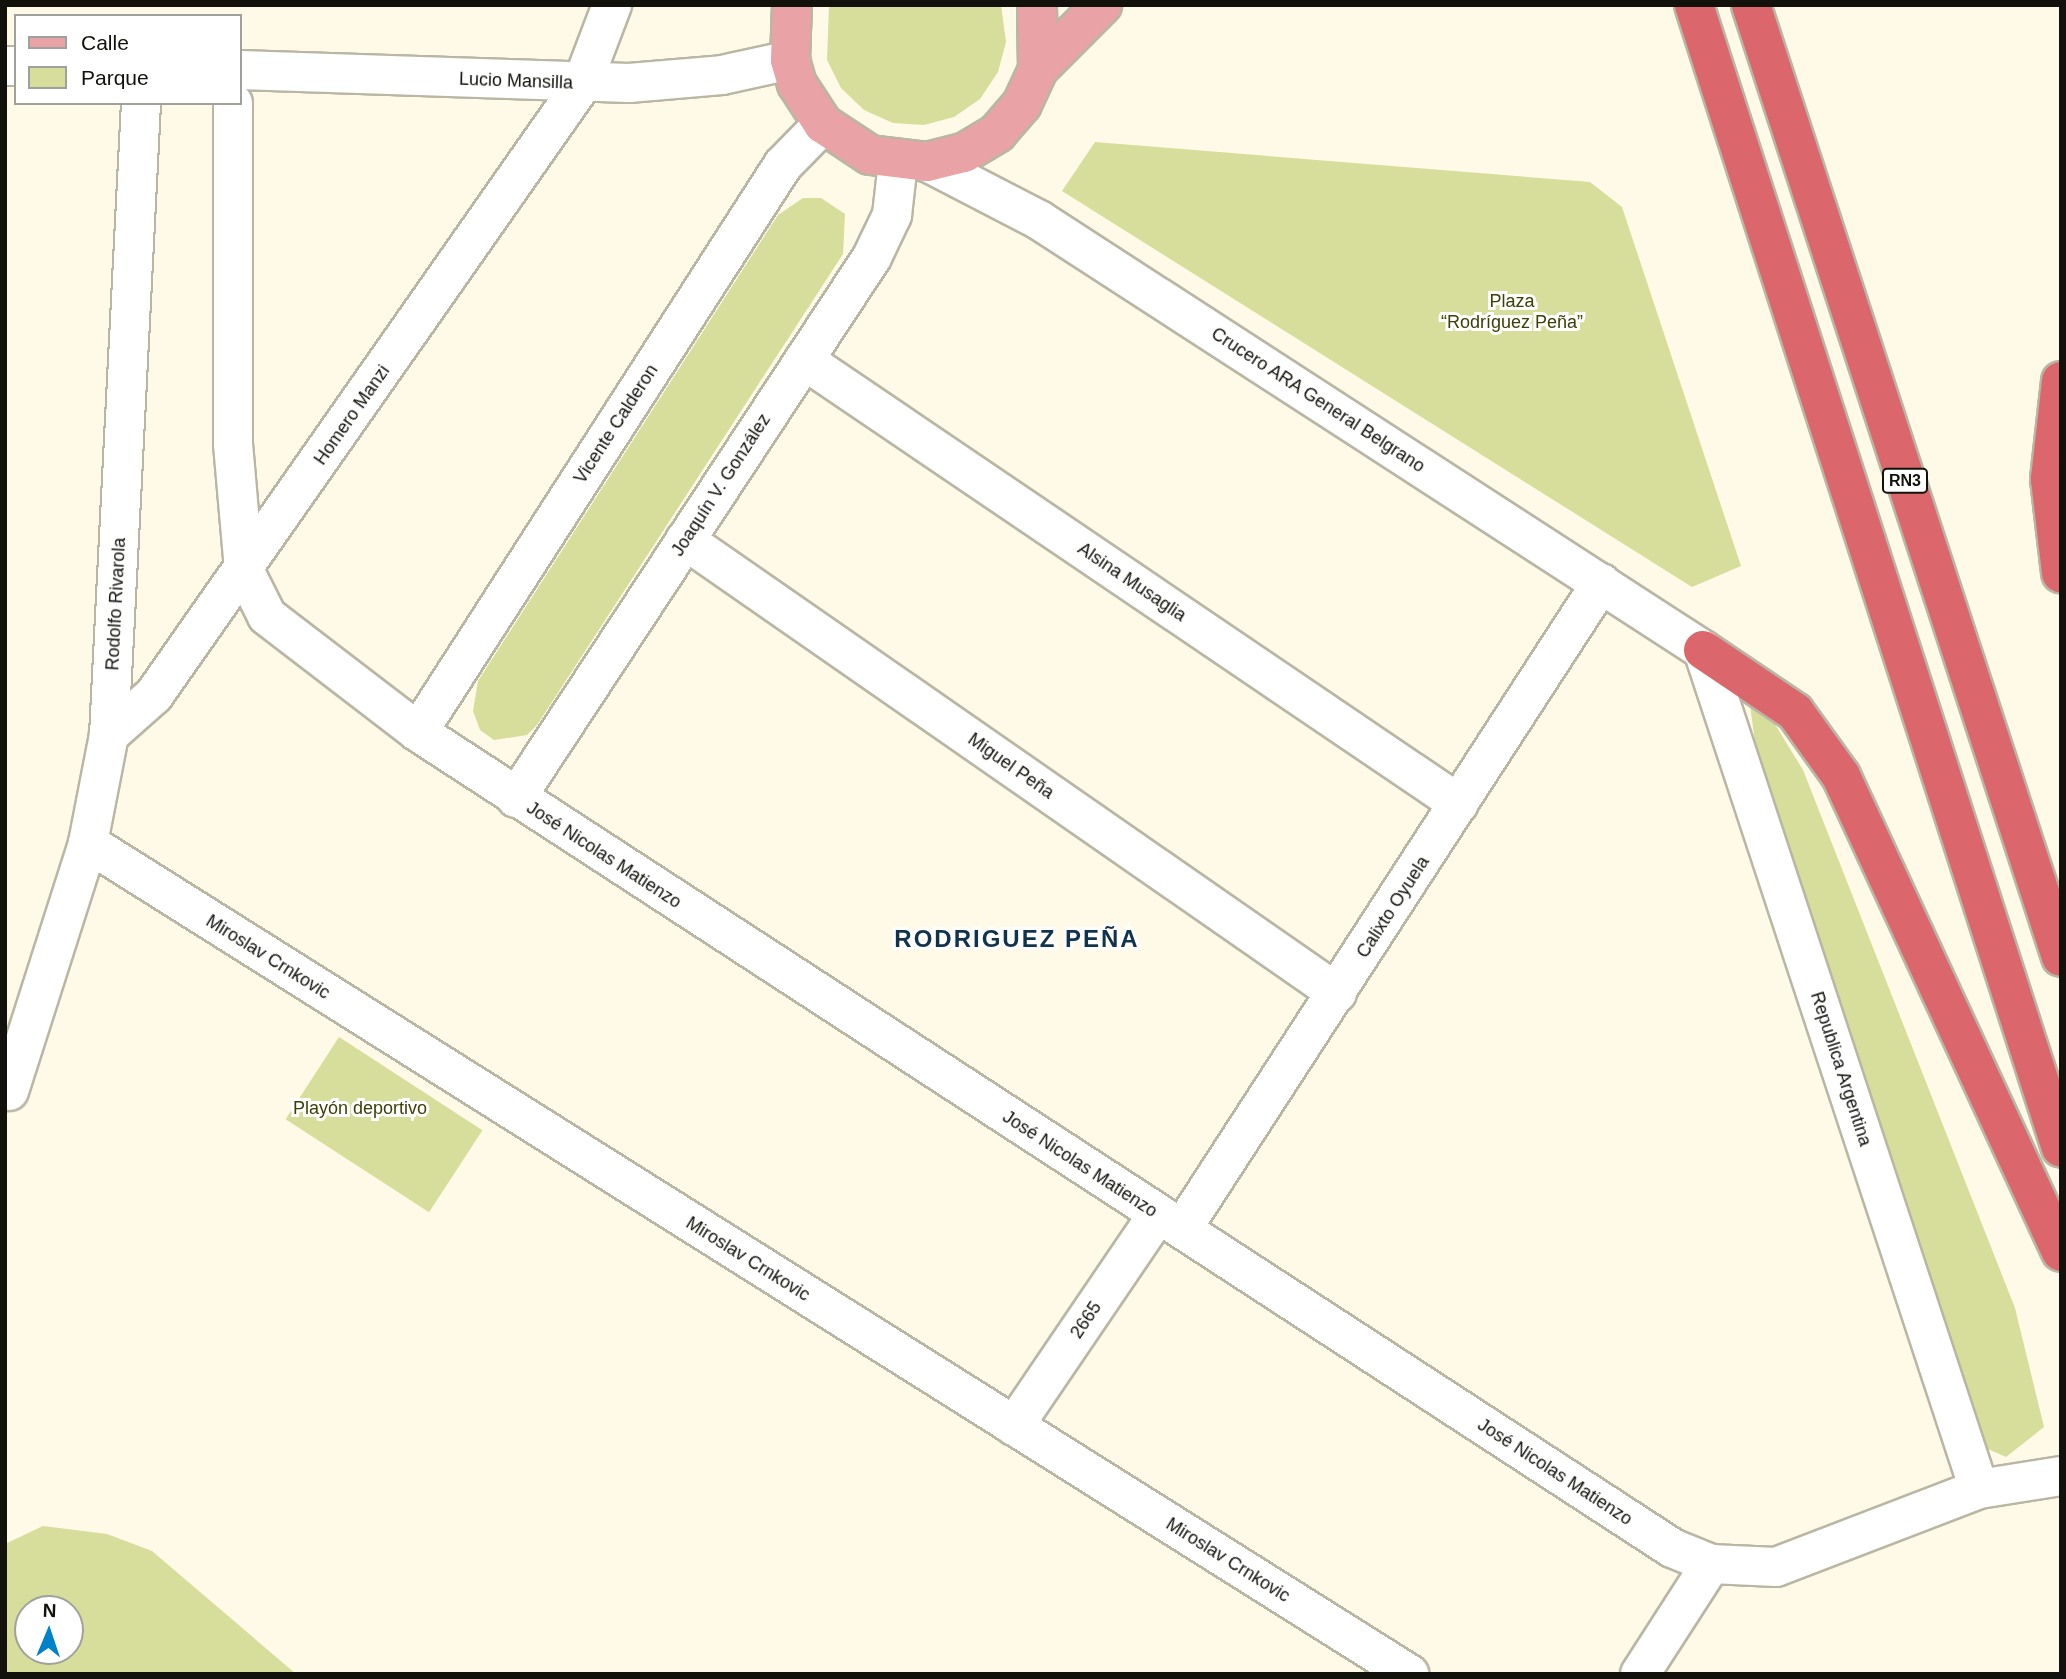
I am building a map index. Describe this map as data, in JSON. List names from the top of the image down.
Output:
{
  "streets": {
    "highway": ["RN3"],
    "street": [
      "Lucio Mansilla",
      "Crucero ARA General Belgrano",
      "Homero Manzi",
      "Vicente Calderon",
      "Joaquín V. González",
      "Alsina Musaglia",
      "Rodolfo Rivarola",
      "Miguel Peña",
      "José Nicolas Matienzo",
      "Calixto Oyuela",
      "Miroslav Crnkovic",
      "Republica Argentina",
      "2665"
    ]
  },
  "crossings": [
    ["Lucio Mansilla", "Homero Manzi"],
    ["Crucero ARA General Belgrano", "Joaquín V. González"],
    ["Crucero ARA General Belgrano", "Calixto Oyuela"],
    ["Crucero ARA General Belgrano", "Republica Argentina"],
    ["Homero Manzi", "Rodolfo Rivarola"],
    ["Homero Manzi", "José Nicolas Matienzo"],
    ["Vicente Calderon", "José Nicolas Matienzo"],
    ["Joaquín V. González", "Alsina Musaglia"],
    ["Joaquín V. González", "Miguel Peña"],
    ["Joaquín V. González", "José Nicolas Matienzo"],
    ["Alsina Musaglia", "Calixto Oyuela"],
    ["Rodolfo Rivarola", "Miroslav Crnkovic"],
    ["Miguel Peña", "Calixto Oyuela"],
    ["José Nicolas Matienzo", "Calixto Oyuela"],
    ["José Nicolas Matienzo", "Republica Argentina"],
    ["José Nicolas Matienzo", "2665"],
    ["Calixto Oyuela", "2665"],
    ["Miroslav Crnkovic", "2665"]
  ],
  "districts": ["RODRIGUEZ PEÑA"],
  "parks": ["Plaza “Rodríguez Peña”", "Playón deportivo"],
  "legend": ["Calle", "Parque"],
  "north": "top"
}
